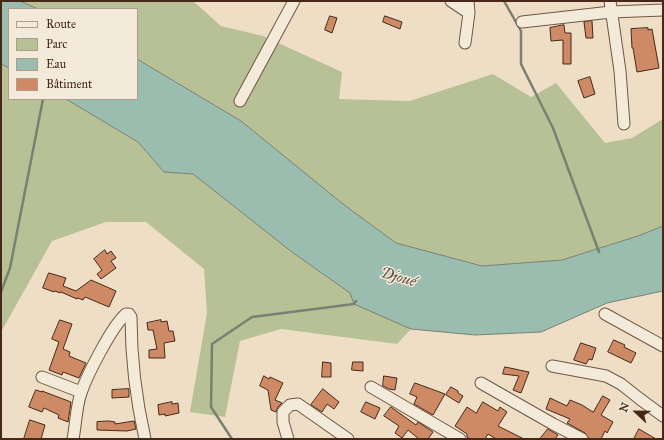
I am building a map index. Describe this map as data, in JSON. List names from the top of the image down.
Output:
{
  "water": ["Djoué"],
  "legend": [
    "Route",
    "Parc",
    "Eau",
    "Bâtiment"
  ],
  "north": "left"
}
